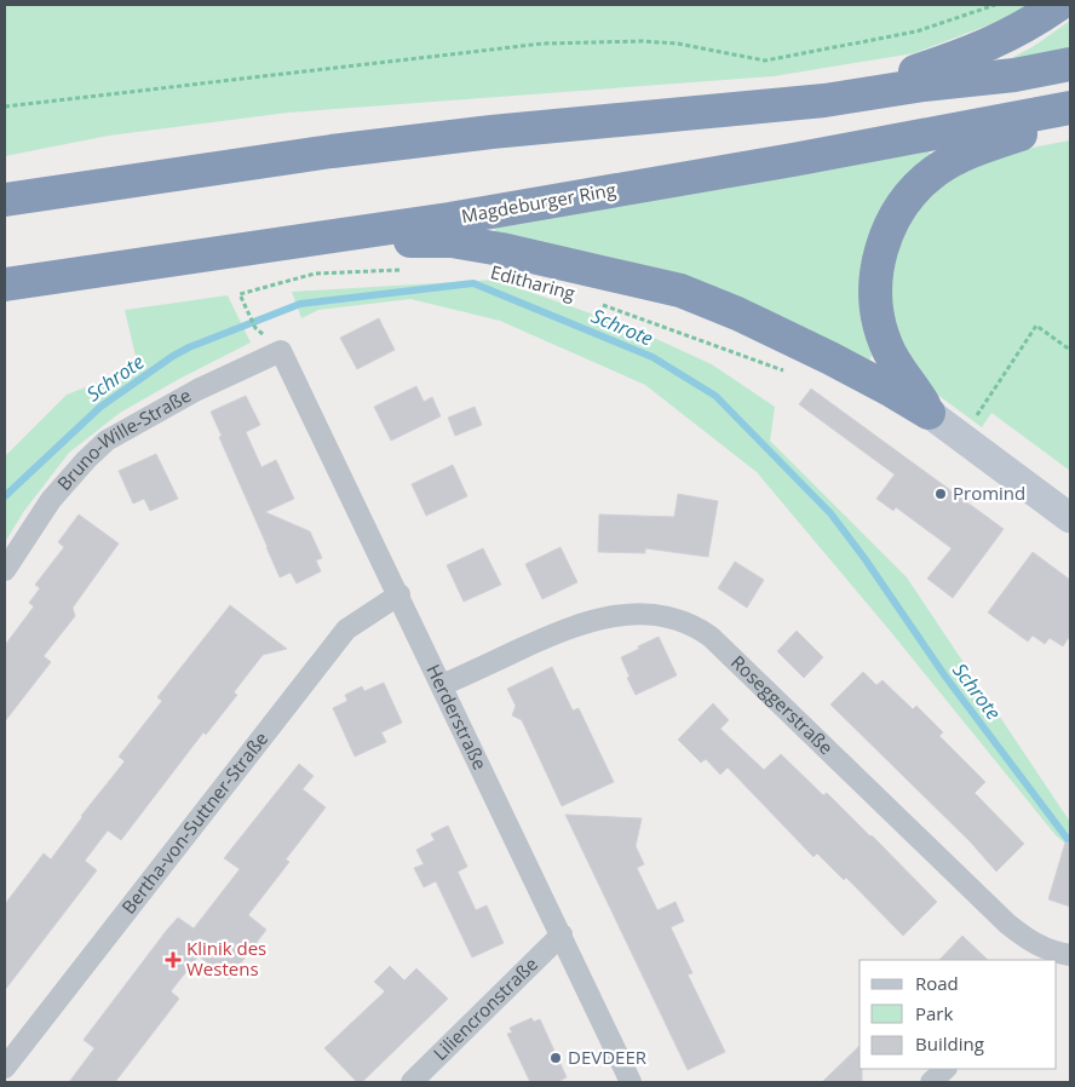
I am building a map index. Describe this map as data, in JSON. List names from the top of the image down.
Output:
{
  "streets": {
    "highway": ["Magdeburger Ring"],
    "street": [
      "Bruno-Wille-Straße",
      "Roseggerstraße",
      "Herderstraße",
      "Bertha-von-Suttner-Straße",
      "Liliencronstraße"
    ]
  },
  "crossings": [
    ["Bruno-Wille-Straße", "Herderstraße"],
    ["Roseggerstraße", "Herderstraße"],
    ["Herderstraße", "Bertha-von-Suttner-Straße"],
    ["Herderstraße", "Liliencronstraße"]
  ],
  "water": ["Schrote"],
  "places": {
    "other": ["Promind", "DEVDEER"],
    "health": ["Klinik des Westens"]
  },
  "legend": ["Road", "Park", "Building"]
}
